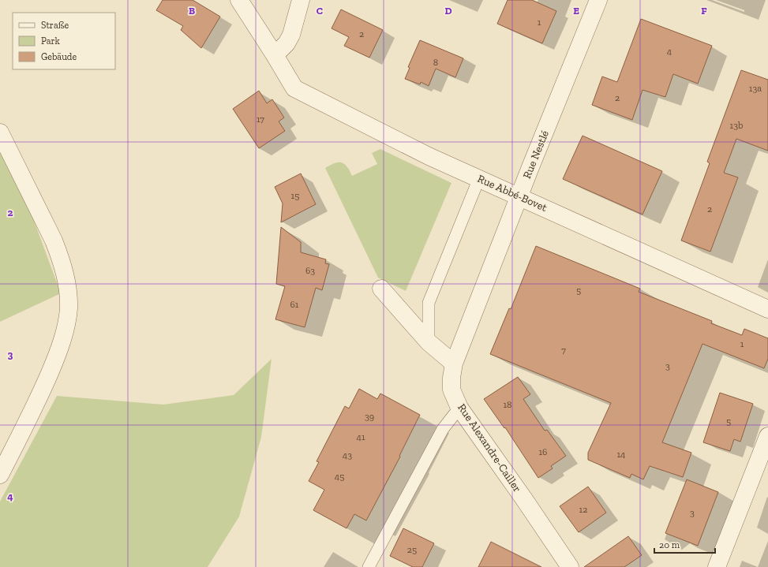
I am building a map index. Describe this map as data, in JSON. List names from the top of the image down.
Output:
{
  "streets": {
    "street": ["Rue Nestlé", "Rue Abbé-Bovet", "Rue Alexandre-Cailler"]
  },
  "crossings": [
    ["Rue Nestlé", "Rue Abbé-Bovet"],
    ["Rue Nestlé", "Rue Alexandre-Cailler"]
  ],
  "house_numbers": [
    "1",
    "2",
    "4",
    "8",
    "13a",
    "2",
    "17",
    "13b",
    "15",
    "2",
    "63",
    "5",
    "61",
    "1",
    "7",
    "3",
    "18",
    "39",
    "5",
    "41",
    "16",
    "14",
    "43",
    "45",
    "12",
    "3",
    "25"
  ],
  "legend": ["Straße", "Park", "Gebäude"],
  "scale_bar": "20 m",
  "grid": {
    "columns": [
      "B",
      "C",
      "D",
      "E",
      "F"
    ],
    "rows": ["2", "3", "4"]
  }
}
